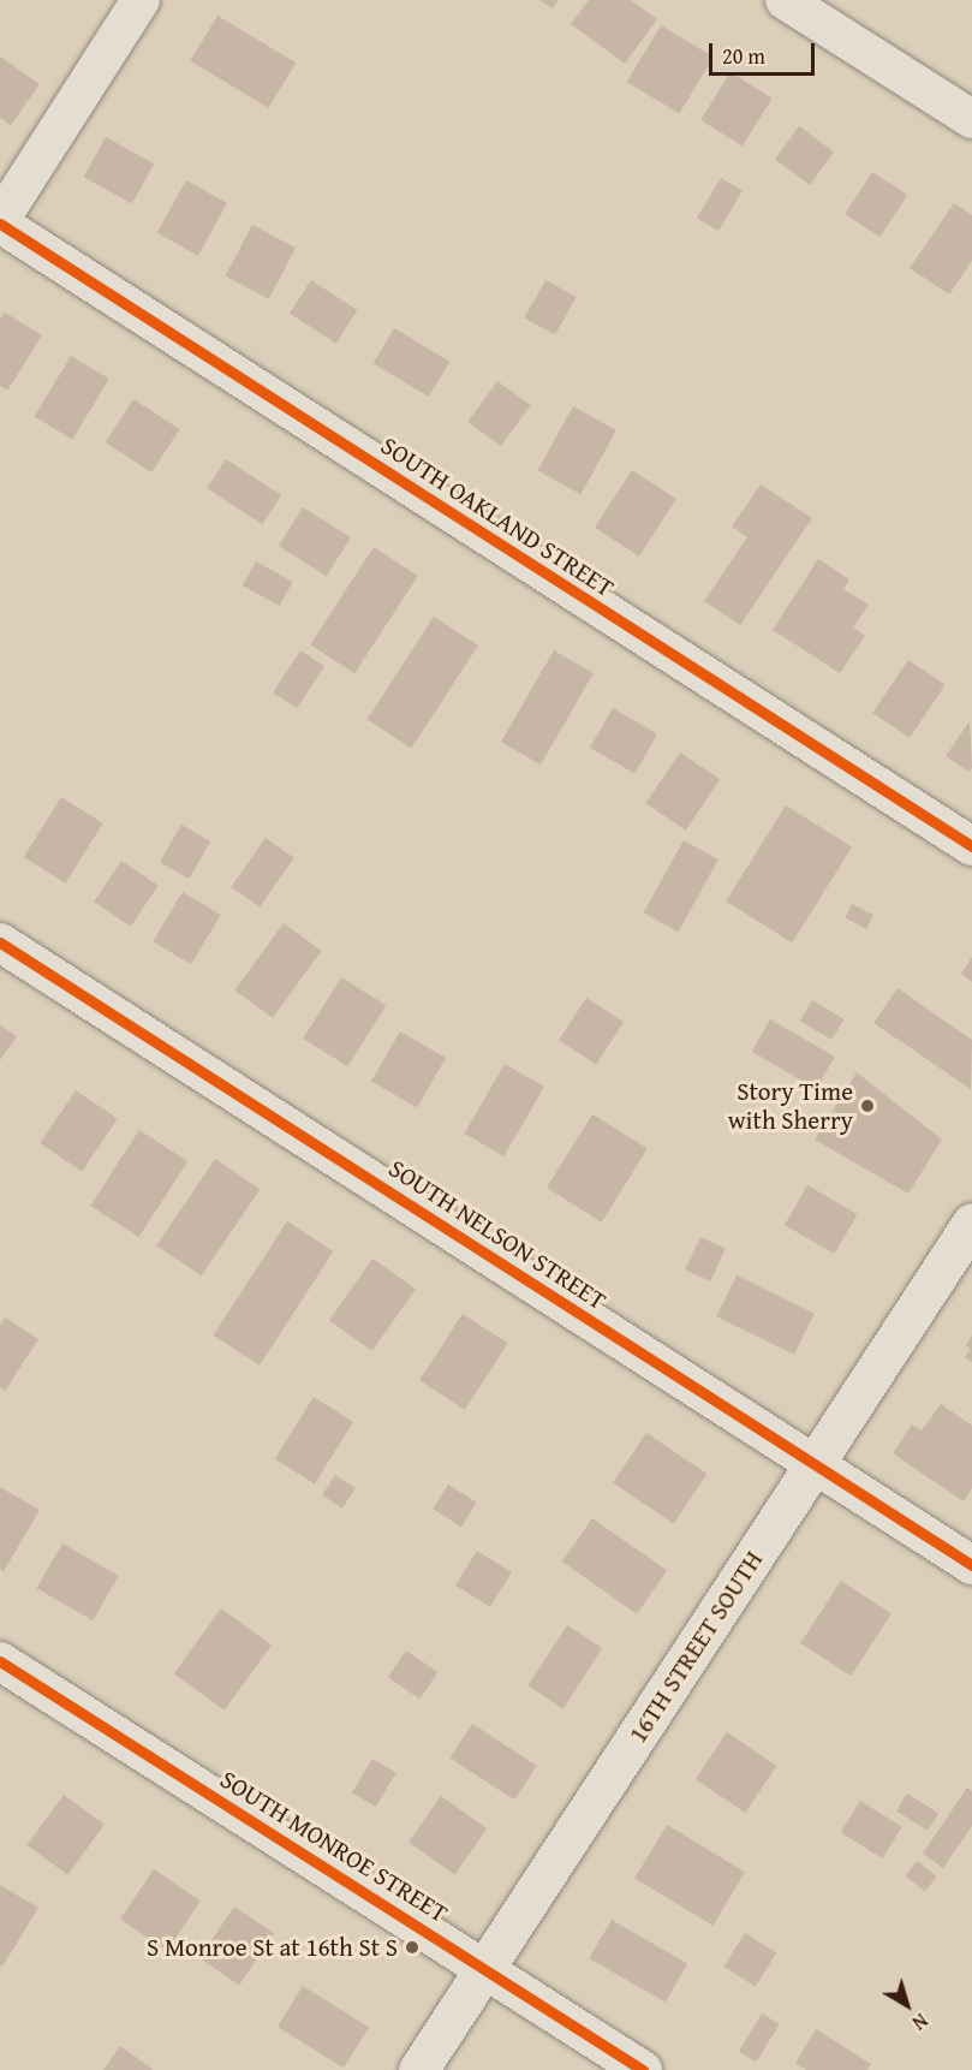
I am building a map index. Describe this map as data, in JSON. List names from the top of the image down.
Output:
{
  "streets": {
    "street": [
      "SOUTH OAKLAND STREET",
      "SOUTH NELSON STREET",
      "16TH STREET SOUTH",
      "SOUTH MONROE STREET"
    ]
  },
  "crossings": [
    ["SOUTH NELSON STREET", "16TH STREET SOUTH"],
    ["16TH STREET SOUTH", "SOUTH MONROE STREET"]
  ],
  "places": ["Story Time with Sherry", "S Monroe St at 16th St S"],
  "scale_bar": "20 m",
  "north": "bottom right"
}
